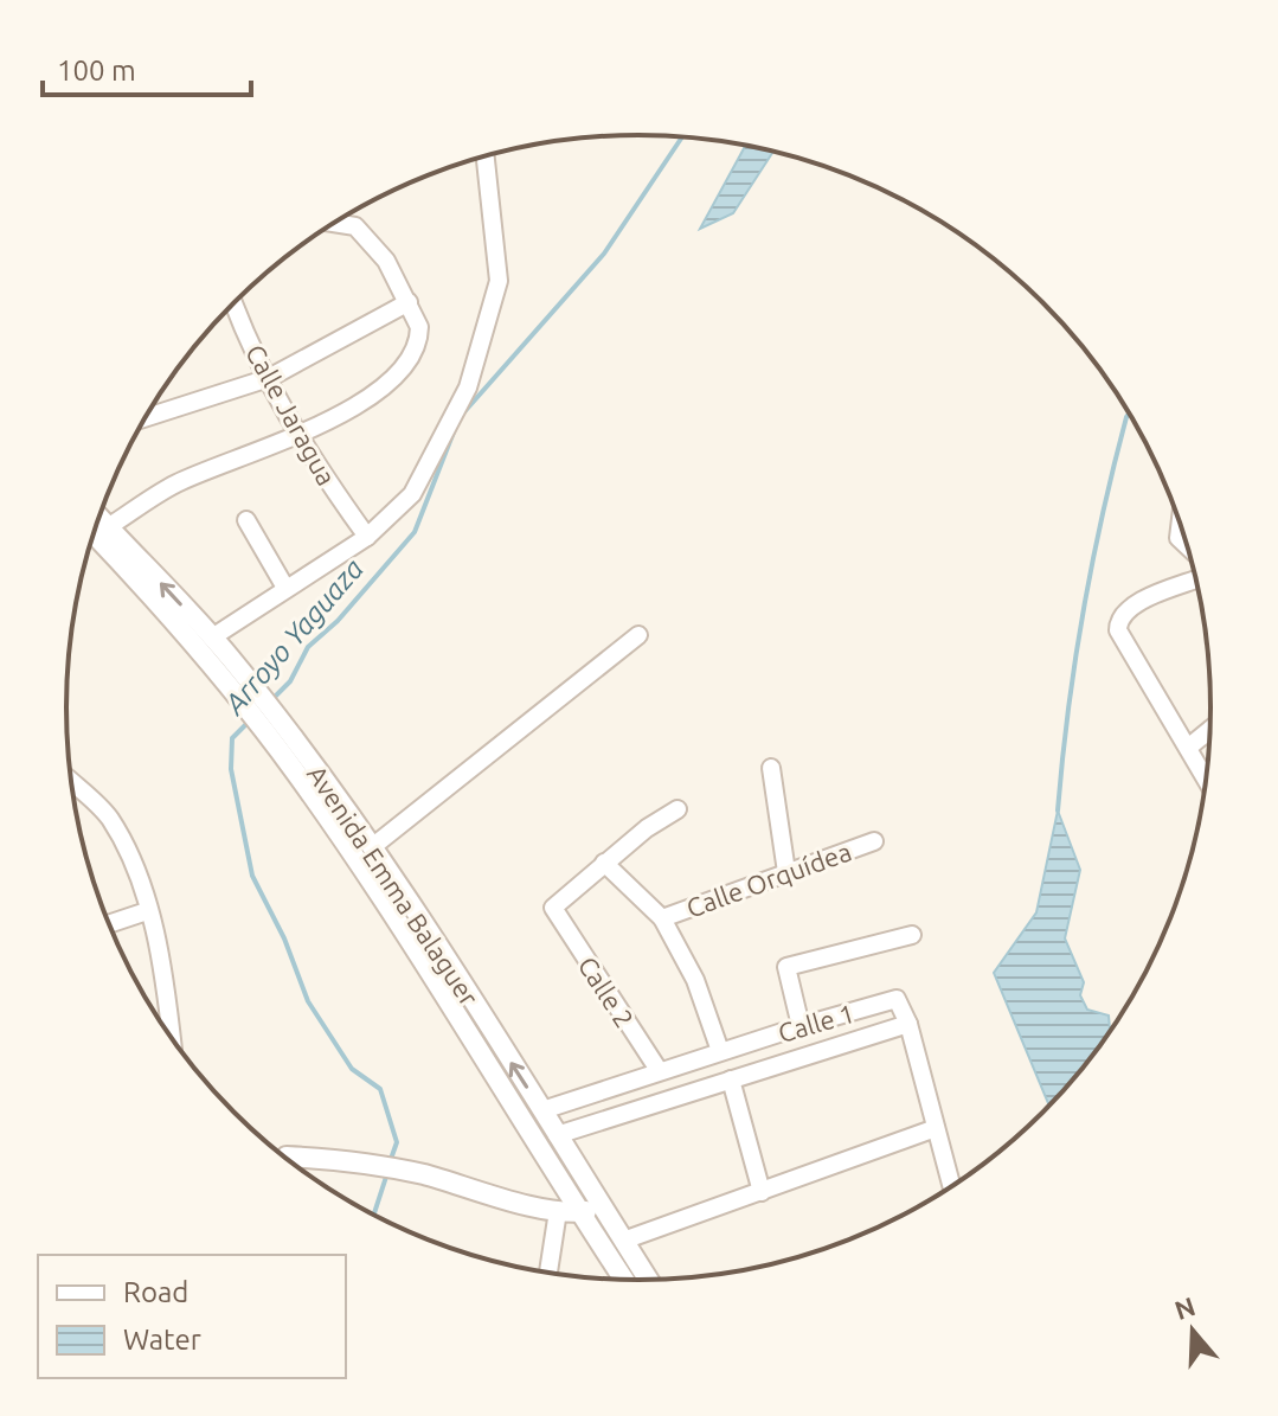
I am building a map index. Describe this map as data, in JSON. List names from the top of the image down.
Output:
{
  "streets": {
    "street": [
      "Calle Jaragua",
      "Calle Orquídea",
      "Avenida Emma Balaguer",
      "Calle 2",
      "Calle 1"
    ]
  },
  "crossings": [
    ["Avenida Emma Balaguer", "Calle 1"],
    ["Calle 2", "Calle 1"]
  ],
  "water": ["Arroyo Yaguaza"],
  "legend": ["Road", "Water"],
  "scale_bar": "100 m",
  "north": "top"
}
